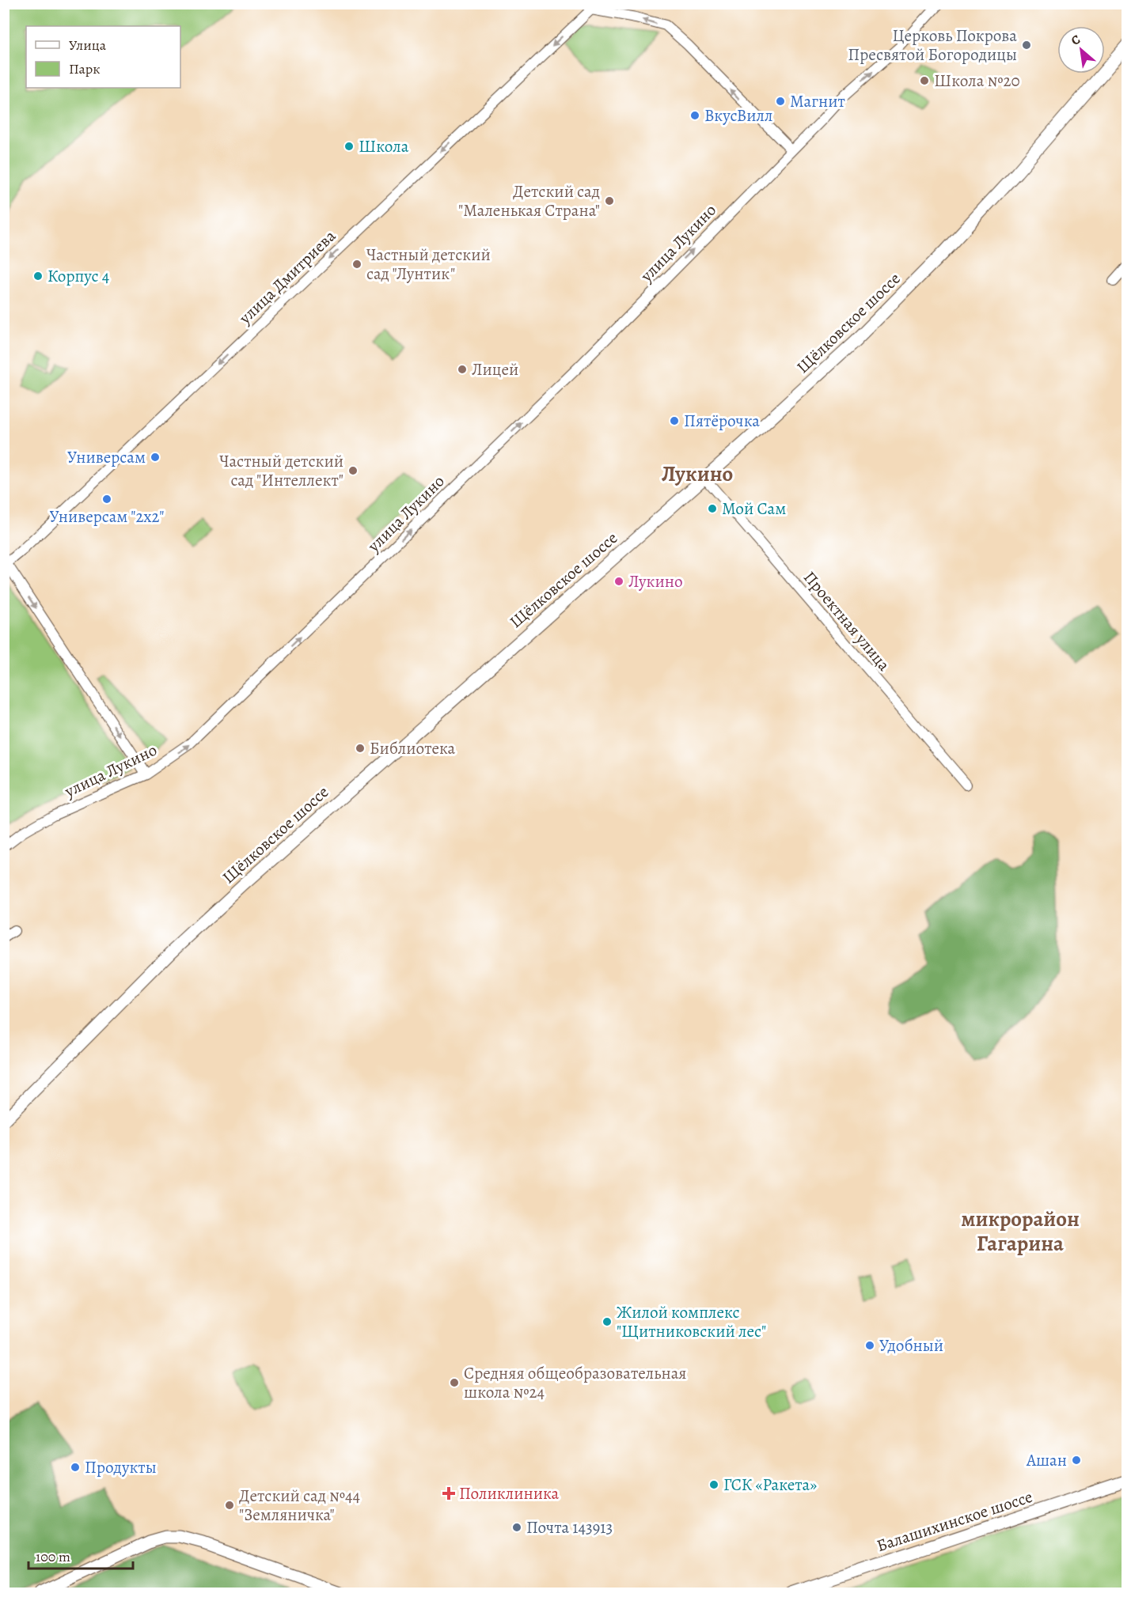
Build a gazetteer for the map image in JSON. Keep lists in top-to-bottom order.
{
  "streets": {
    "main road": ["Щёлковское шоссе", "Балашихинское шоссе"],
    "street": ["улица Лукино", "улица Дмитриева", "Проектная улица"]
  },
  "crossings": [
    ["Щёлковское шоссе", "Проектная улица"]
  ],
  "one_way": ["улица Лукино", "улица Дмитриева"],
  "districts": ["Лукино", "микрорайон Гагарина"],
  "places": {
    "other": [
      "Церковь Покрова Пресвятой Богородицы",
      "Школа №20",
      "Магнит",
      "ВкусВилл",
      "Школа",
      "Детский сад \"Маленькая Страна\"",
      "Частный детский сад \"Лунтик\"",
      "Корпус 4",
      "Лицей",
      "Пятёрочка",
      "Универсам",
      "Частный детский сад \"Интеллект\"",
      "Универсам \"2x2\"",
      "Мой Сам",
      "Лукино",
      "Библиотека",
      "Жилой комплекс \"Щитниковский лес\"",
      "Удобный",
      "Средняя общеобразовательная школа №24",
      "Ашан",
      "Продукты",
      "ГСК «Ракета»",
      "Детский сад №44 \"Земляничка\"",
      "Почта 143913"
    ],
    "health": ["Поликлиника"]
  },
  "legend": ["Улица", "Парк"],
  "scale_bar": "100 m",
  "north": "top left"
}
